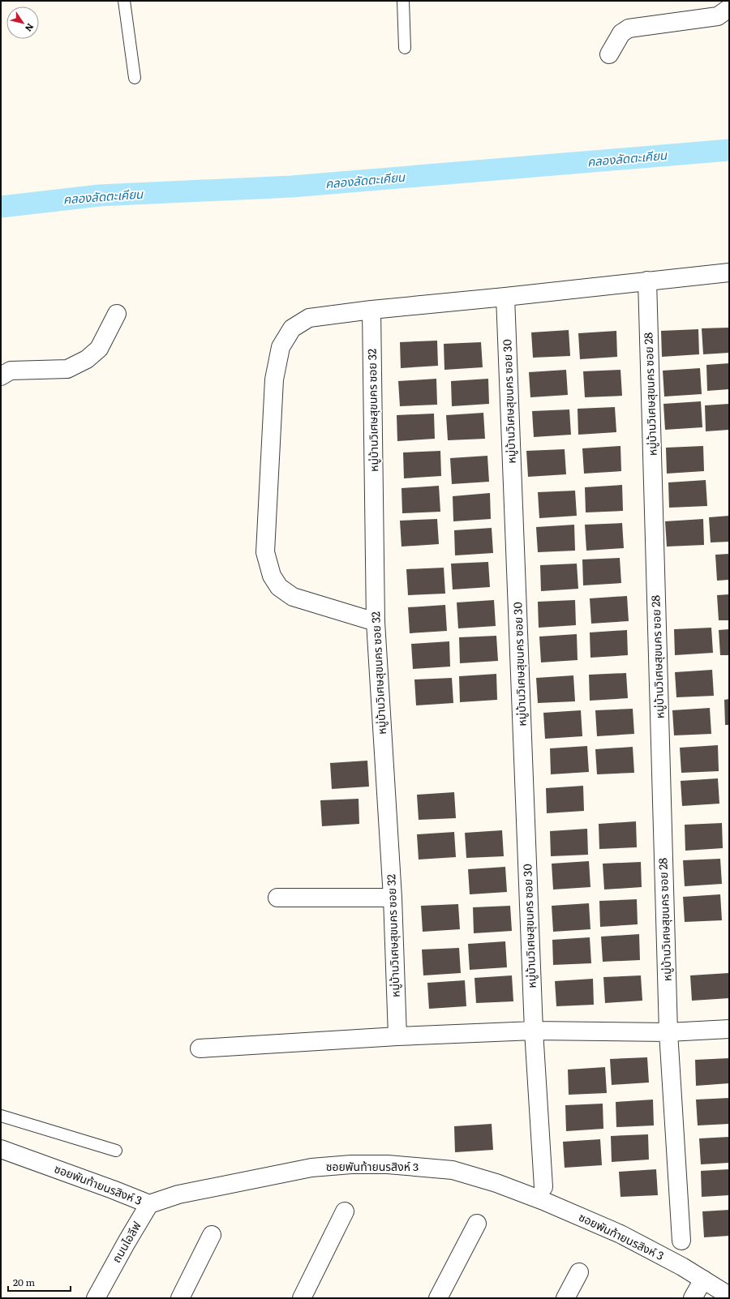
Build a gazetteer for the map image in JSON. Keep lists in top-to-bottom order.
{
  "streets": {
    "street": [
      "หมู่บ้านวิเศษสุขนคร ซอย 28",
      "หมู่บ้านวิเศษสุขนคร ซอย 30",
      "หมู่บ้านวิเศษสุขนคร ซอย 32",
      "ซอยพันท้ายนรสิงห์ 3",
      "ถนนไอลีฟ"
    ]
  },
  "crossings": [
    ["ซอยพันท้ายนรสิงห์ 3", "ถนนไอลีฟ"]
  ],
  "water": ["คลองลัดตะเคียน"],
  "scale_bar": "20 m",
  "north": "bottom right"
}
